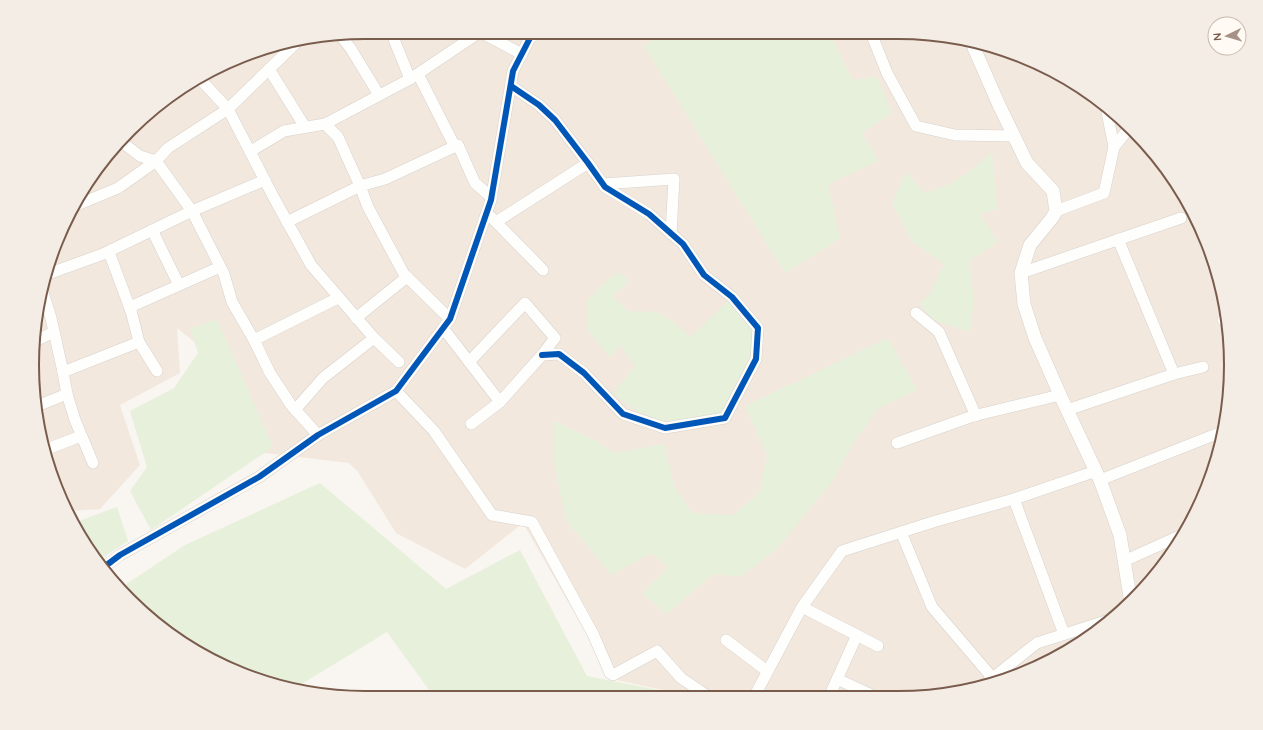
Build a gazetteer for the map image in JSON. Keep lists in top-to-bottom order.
{
  "north": "left"
}
